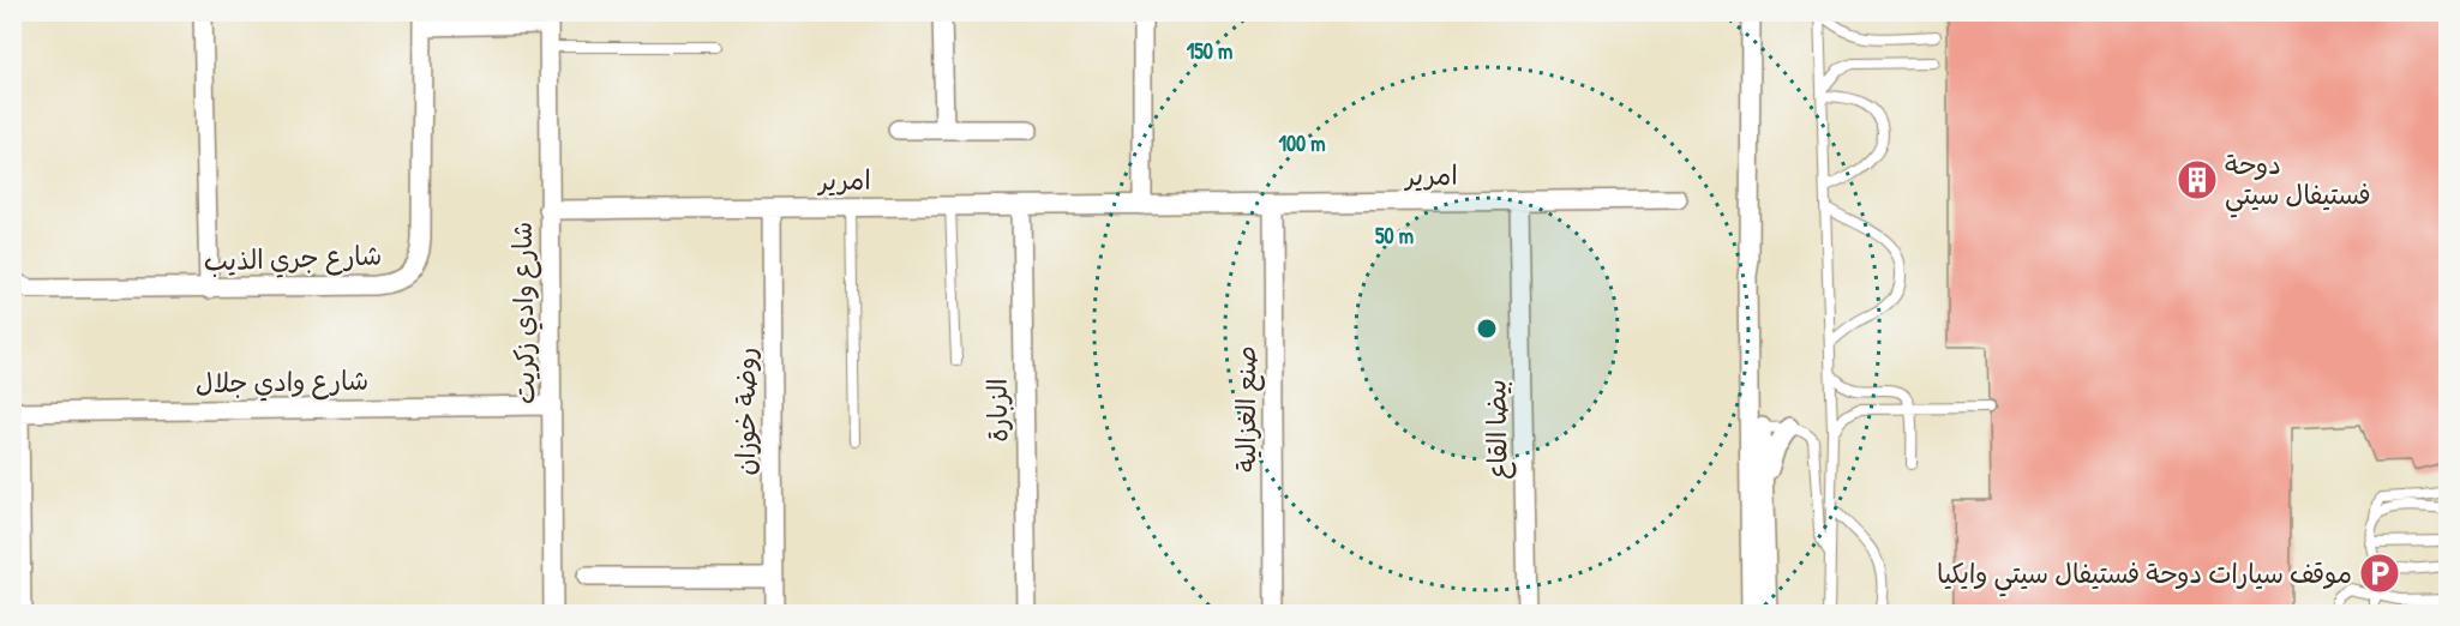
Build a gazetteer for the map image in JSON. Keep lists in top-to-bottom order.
{
  "streets": {
    "street": [
      "امرير",
      "شارع جري الذيب",
      "شارع وادي زكريت",
      "شارع وادي جلال",
      "صنع الغزالية",
      "الزبارة",
      "روضة خوزان",
      "بيضا القاع"
    ]
  },
  "crossings": [
    ["امرير", "شارع وادي زكريت"],
    ["امرير", "صنع الغزالية"],
    ["امرير", "الزبارة"],
    ["امرير", "روضة خوزان"],
    ["امرير", "بيضا القاع"],
    ["شارع وادي زكريت", "شارع وادي جلال"]
  ],
  "places": {
    "building": ["دوحة فستيفال سيتي"],
    "parking": ["موقف سيارات دوحة فستيفال سيتي وايكيا"]
  },
  "rings": ["150 m", "100 m", "50 m"]
}
